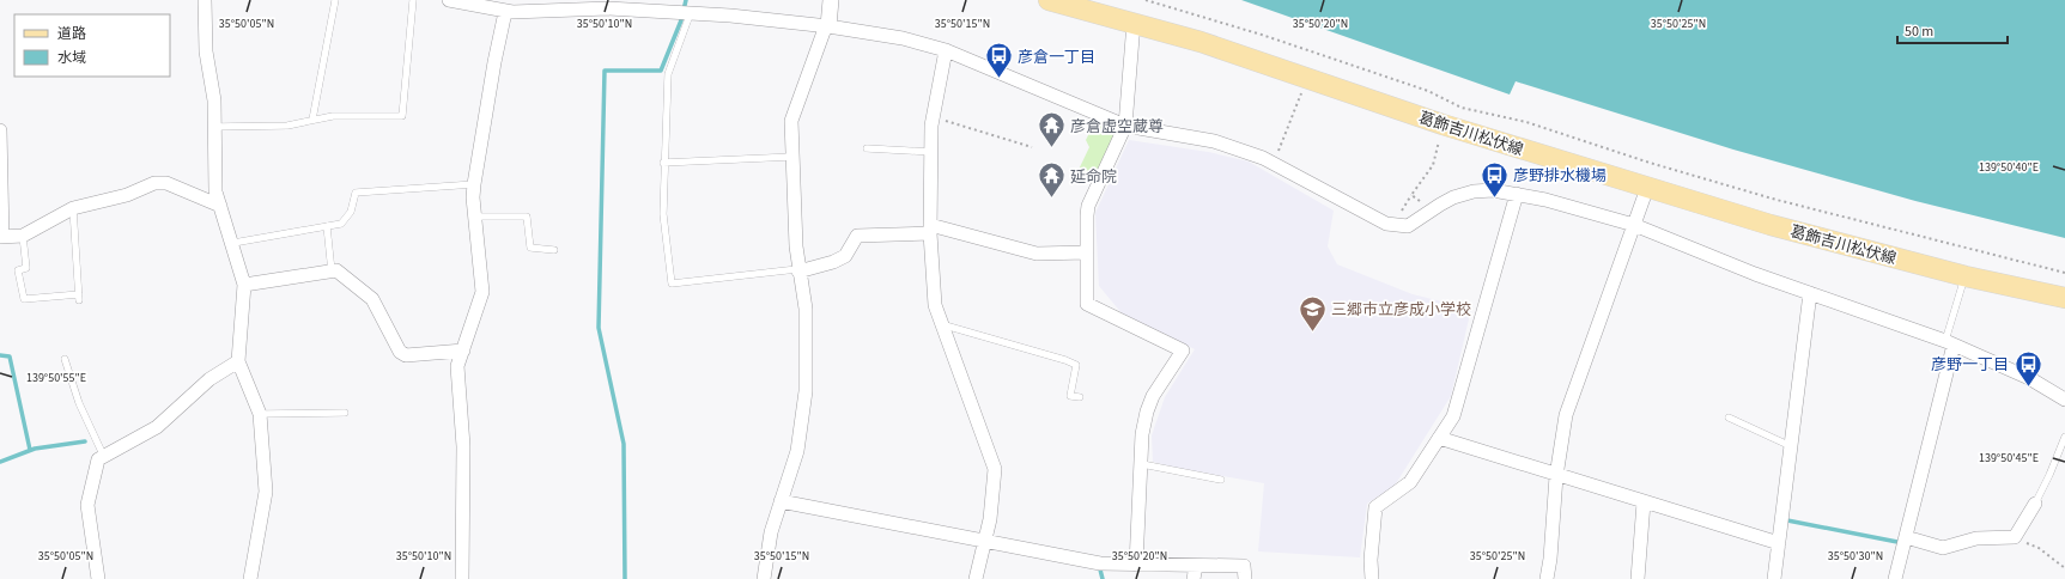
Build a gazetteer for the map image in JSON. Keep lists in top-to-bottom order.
{
  "streets": {
    "main road": ["葛飾吉川松伏線"]
  },
  "places": {
    "bus stop": ["彦倉一丁目", "彦野排水機場", "彦野一丁目"],
    "temple": ["彦倉虚空蔵尊", "延命院"],
    "school or university": ["三郷市立彦成小学校"]
  },
  "legend": ["道路", "水域"],
  "scale_bar": "50 m",
  "coordinates": [
    "35°50'05\"N",
    "35°50'10\"N",
    "35°50'15\"N",
    "35°50'20\"N",
    "35°50'25\"N",
    "139°50'40\"E",
    "139°50'55\"E",
    "139°50'45\"E",
    "35°50'30\"N"
  ]
}
